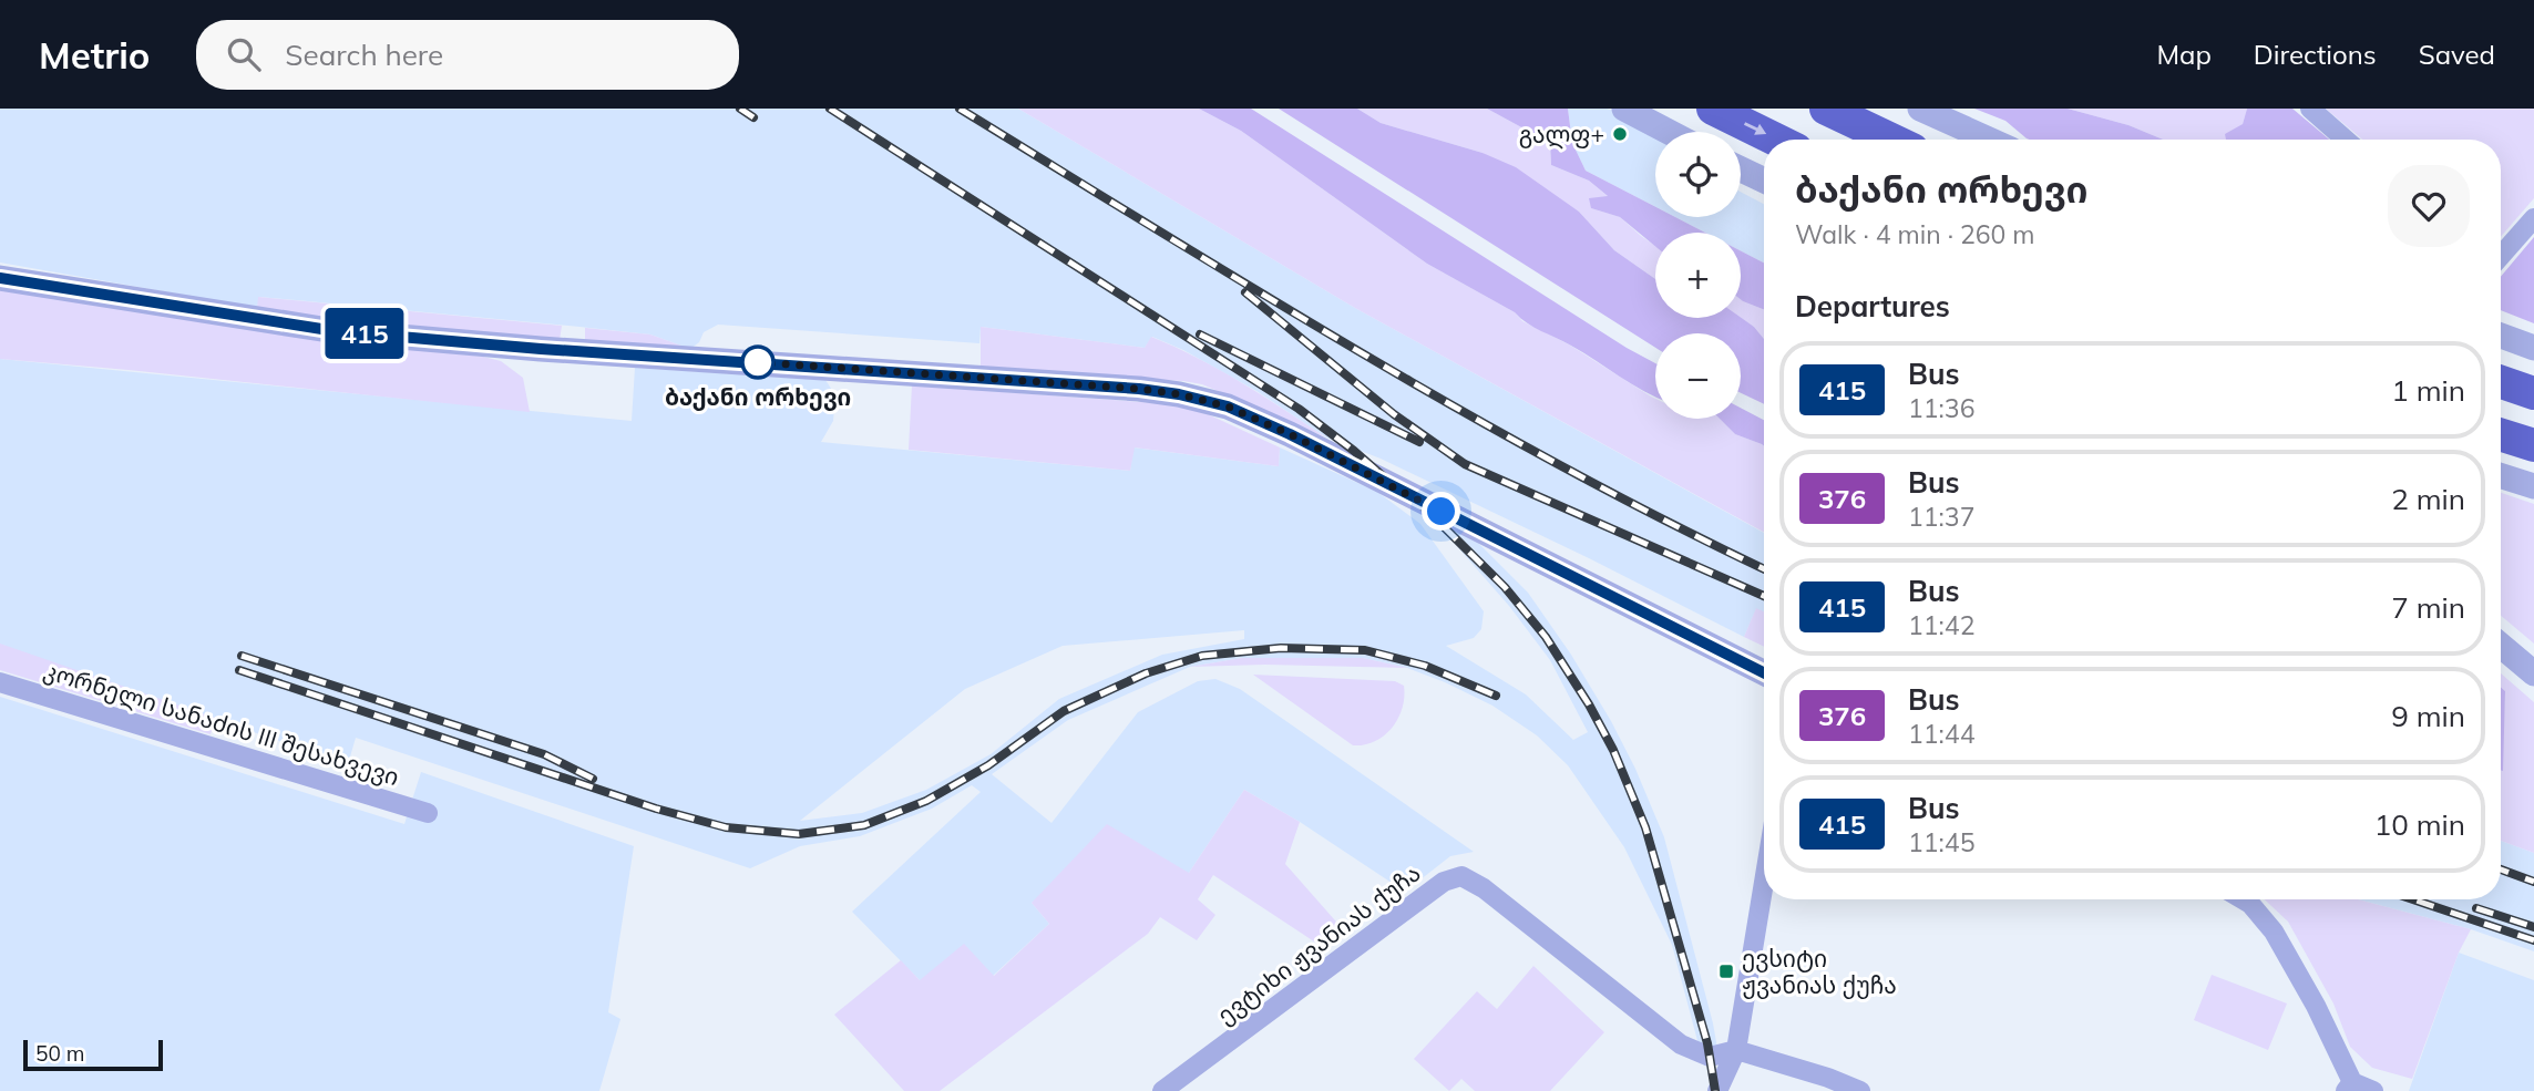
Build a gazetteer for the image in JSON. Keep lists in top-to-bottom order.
{
  "streets": {
    "street": ["კორნელი სანაძის III შესახვევი", "ევტიხი ჟვანიას ქუჩა"]
  },
  "places": {
    "other": ["გალფ+", "ბაქანი ორხევი"],
    "transit": ["ევსიტი ჟვანიას ქუჩა"]
  },
  "lines": ["bus line 415"],
  "scale_bar": "50 m",
  "page": {
    "header": "Metrio",
    "search": "Search here",
    "nav": ["Map", "Directions", "Saved"],
    "on_map": "415",
    "map_buttons": ["+", "−"],
    "heading": [
      ["ბაქანი ორხევი", "Walk · 4 min · 260 m"],
      "Departures"
    ],
    "list": [
      {
        "mark": "415",
        "name": "Bus",
        "note": "11:36",
        "value": "1 min"
      },
      {
        "mark": "376",
        "name": "Bus",
        "note": "11:37",
        "value": "2 min"
      },
      {
        "mark": "415",
        "name": "Bus",
        "note": "11:42",
        "value": "7 min"
      },
      {
        "mark": "376",
        "name": "Bus",
        "note": "11:44",
        "value": "9 min"
      },
      {
        "mark": "415",
        "name": "Bus",
        "note": "11:45",
        "value": "10 min"
      }
    ],
    "scale": "50 m"
  }
}
